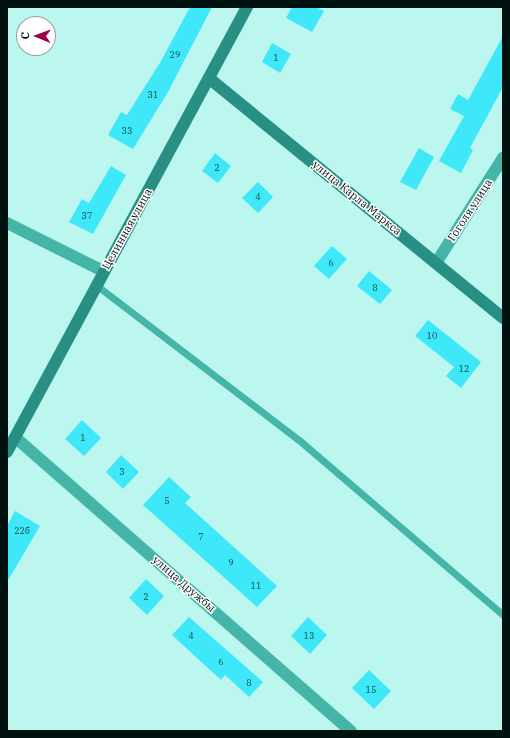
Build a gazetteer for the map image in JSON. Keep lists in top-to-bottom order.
{
  "streets": {
    "street": [
      "улица Карла Маркса",
      "Гоголя улица",
      "Целинная улица",
      "улица Дружбы"
    ]
  },
  "crossings": [
    ["улица Карла Маркса", "Гоголя улица"],
    ["улица Карла Маркса", "Целинная улица"],
    ["Целинная улица", "улица Дружбы"]
  ],
  "house_numbers": [
    "29",
    "1",
    "31",
    "33",
    "2",
    "4",
    "37",
    "6",
    "8",
    "10",
    "12",
    "1",
    "3",
    "5",
    "22б",
    "7",
    "9",
    "11",
    "2",
    "4",
    "13",
    "6",
    "8",
    "15"
  ],
  "north": "left"
}
